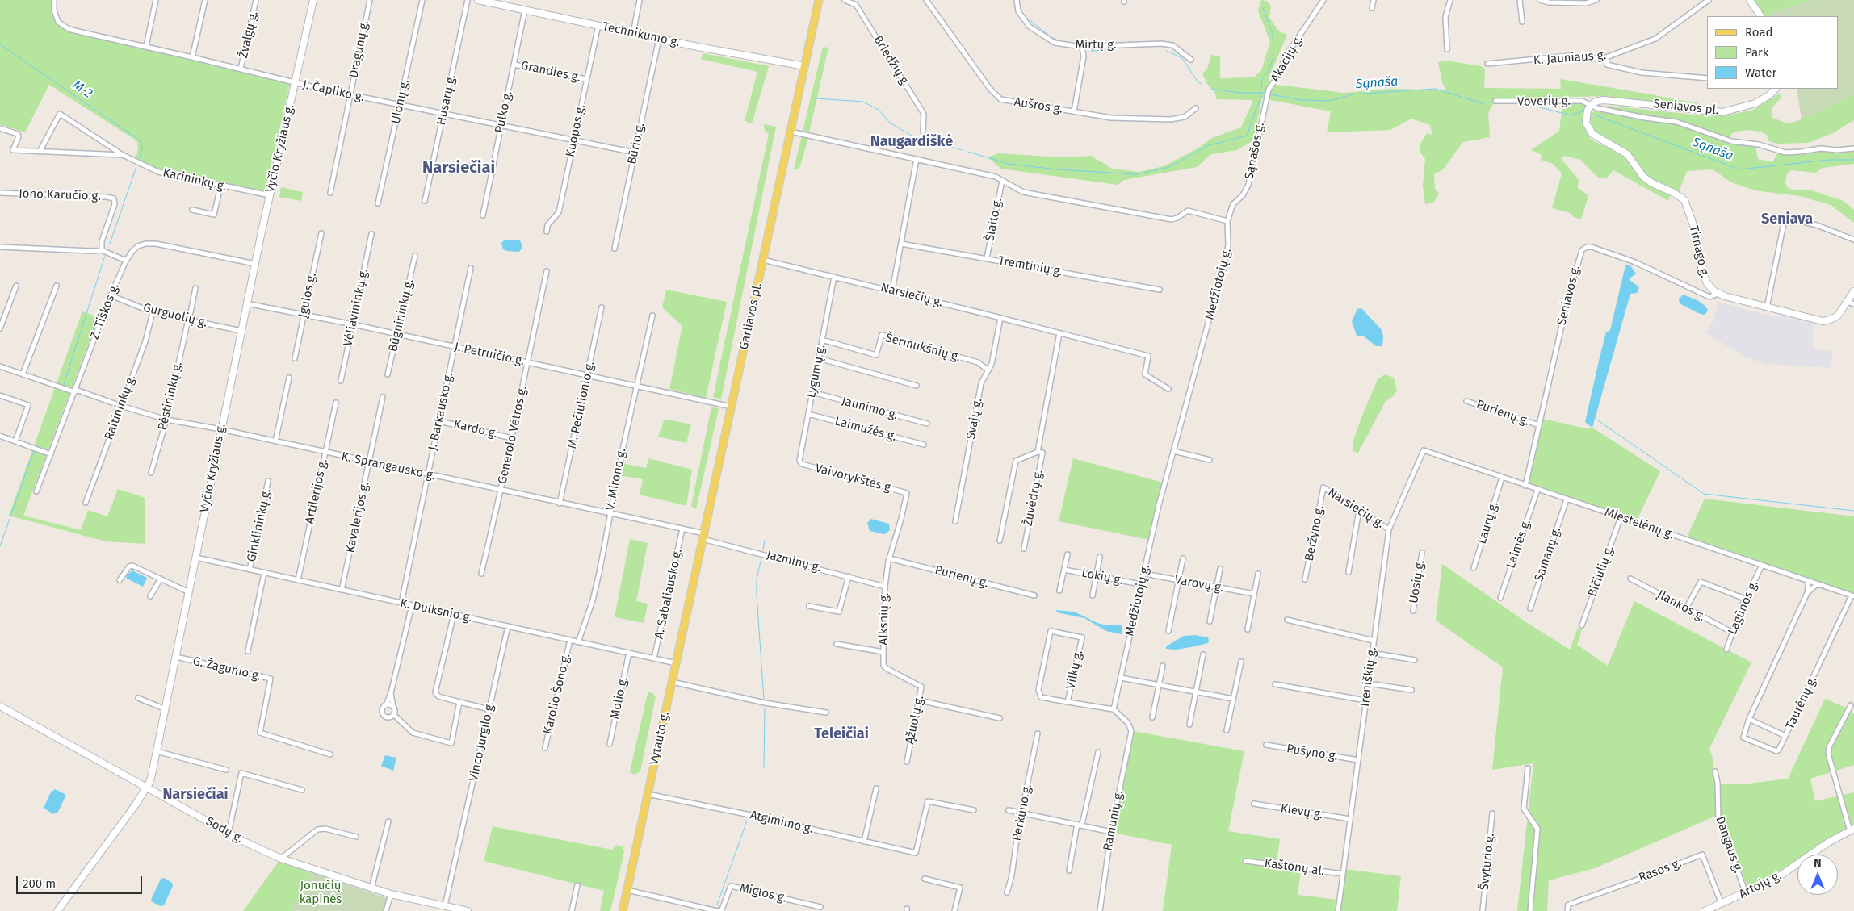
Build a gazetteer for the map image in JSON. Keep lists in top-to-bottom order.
{
  "streets": {
    "main road": [
      "Technikumo g.",
      "Seniavos pl.",
      "Vyčio Kryžiaus g.",
      "Titnago g.",
      "Garliavos pl.",
      "Vytauto g.",
      "Sodų g.",
      "Artojų g."
    ],
    "street": [
      "Žvalgų g.",
      "Mirtų g.",
      "Dragūnų g.",
      "K. Jauniaus g.",
      "Akacijų g.",
      "Briedžių g.",
      "Grandies g.",
      "J. Čapliko g.",
      "Husarų g.",
      "Ulonų g.",
      "Voverių g.",
      "Aušros g.",
      "Pulko g.",
      "Kuopos g.",
      "Būrio g.",
      "Sąnašos g.",
      "Karininkų g.",
      "Jono Karučio g.",
      "Šlaito g.",
      "Tremtinių g.",
      "Medžiotojų g.",
      "Įgulos g.",
      "Narsiečių g.",
      "Seniavos g.",
      "Vėliavininkų g.",
      "Z. Tiškos g.",
      "Gurguolių g.",
      "Būgnininkų g.",
      "Šermukšnių g.",
      "J. Petruičio g.",
      "Lygumų g.",
      "Pėstininkų g.",
      "M. Pečiulionio g.",
      "Raitininkų g.",
      "Jaunimo g.",
      "J. Barkausko g.",
      "Purienų g.",
      "Svajų g.",
      "Kardo g.",
      "Laimužės g.",
      "Generolo Vėtros g.",
      "K. Sprangausko g.",
      "Vaivorykštės g.",
      "V. Mirono g.",
      "Artilerijos g.",
      "Žuvėdrų g.",
      "Kavalerijos g.",
      "Laurų g.",
      "Miestelėnų g.",
      "Ginklininkų g.",
      "Beržyno g.",
      "Laimės g.",
      "Samanų g.",
      "Jazminų g.",
      "Bičiulių g.",
      "Lokių g.",
      "Uosių g.",
      "Varovų g.",
      "A. Sabaliausko g.",
      "Įlankos g.",
      "Lagūnos g.",
      "K. Dulksnio g.",
      "Alksnių g.",
      "G. Žagunio g.",
      "Vilkų g.",
      "Ireniškių g.",
      "Karolio Šono g.",
      "Molio g.",
      "Taurėnų g.",
      "Ąžuolų g.",
      "Vinco Jurgilo g.",
      "Pušyno g.",
      "Klevų g.",
      "Perkūno g.",
      "Ramunių g.",
      "Atgimimo g.",
      "Dangaus g.",
      "Švyturio g.",
      "Kaštonų al.",
      "Rasos g.",
      "Miglos g."
    ]
  },
  "crossings": [
    ["Žvalgų g.", "J. Čapliko g."],
    ["Technikumo g.", "Pulko g."],
    ["Technikumo g.", "Kuopos g."],
    ["Technikumo g.", "Būrio g."],
    ["Technikumo g.", "Garliavos pl."],
    ["Dragūnų g.", "J. Čapliko g."],
    ["Akacijų g.", "Sąnašos g."],
    ["Grandies g.", "Pulko g."],
    ["Grandies g.", "Kuopos g."],
    ["J. Čapliko g.", "Husarų g."],
    ["J. Čapliko g.", "Ulonų g."],
    ["J. Čapliko g.", "Pulko g."],
    ["J. Čapliko g.", "Kuopos g."],
    ["J. Čapliko g.", "Būrio g."],
    ["J. Čapliko g.", "Vyčio Kryžiaus g."],
    ["Voverių g.", "Seniavos pl."],
    ["Voverių g.", "Titnago g."],
    ["Seniavos pl.", "Titnago g."],
    ["Vyčio Kryžiaus g.", "Karininkų g."],
    ["Vyčio Kryžiaus g.", "Z. Tiškos g."],
    ["Vyčio Kryžiaus g.", "Gurguolių g."],
    ["Vyčio Kryžiaus g.", "J. Petruičio g."],
    ["Vyčio Kryžiaus g.", "K. Sprangausko g."],
    ["Vyčio Kryžiaus g.", "K. Dulksnio g."],
    ["Vyčio Kryžiaus g.", "G. Žagunio g."],
    ["Vyčio Kryžiaus g.", "Sodų g."],
    ["Sąnašos g.", "Medžiotojų g."],
    ["Šlaito g.", "Tremtinių g."],
    ["Titnago g.", "Seniavos g."],
    ["Medžiotojų g.", "Lokių g."],
    ["Medžiotojų g.", "Varovų g."],
    ["Medžiotojų g.", "Ramunių g."],
    ["Įgulos g.", "J. Petruičio g."],
    ["Narsiečių g.", "Garliavos pl."],
    ["Narsiečių g.", "Lygumų g."],
    ["Narsiečių g.", "Svajų g."],
    ["Narsiečių g.", "Beržyno g."],
    ["Narsiečių g.", "Ireniškių g."],
    ["Seniavos g.", "Purienų g."],
    ["Seniavos g.", "Miestelėnų g."],
    ["Vėliavininkų g.", "J. Petruičio g."],
    ["Z. Tiškos g.", "Gurguolių g."],
    ["Z. Tiškos g.", "K. Sprangausko g."],
    ["Gurguolių g.", "Pėstininkų g."],
    ["Gurguolių g.", "Raitininkų g."],
    ["Būgnininkų g.", "J. Petruičio g."],
    ["Garliavos pl.", "J. Petruičio g."],
    ["Garliavos pl.", "K. Sprangausko g."],
    ["Garliavos pl.", "Jazminų g."],
    ["Garliavos pl.", "Vytauto g."],
    ["Šermukšnių g.", "Lygumų g."],
    ["Šermukšnių g.", "Svajų g."],
    ["J. Petruičio g.", "M. Pečiulionio g."],
    ["J. Petruičio g.", "J. Barkausko g."],
    ["J. Petruičio g.", "Generolo Vėtros g."],
    ["J. Petruičio g.", "V. Mirono g."],
    ["Lygumų g.", "Jaunimo g."],
    ["Lygumų g.", "Laimužės g."],
    ["Lygumų g.", "Vaivorykštės g."],
    ["Pėstininkų g.", "K. Sprangausko g."],
    ["M. Pečiulionio g.", "K. Sprangausko g."],
    ["Raitininkų g.", "K. Sprangausko g."],
    ["J. Barkausko g.", "Kardo g."],
    ["J. Barkausko g.", "K. Sprangausko g."],
    ["J. Barkausko g.", "K. Dulksnio g."],
    ["Purienų g.", "Vaivorykštės g."],
    ["Kardo g.", "Generolo Vėtros g."],
    ["Generolo Vėtros g.", "K. Sprangausko g."],
    ["K. Sprangausko g.", "V. Mirono g."],
    ["K. Sprangausko g.", "Artilerijos g."],
    ["K. Sprangausko g.", "Kavalerijos g."],
    ["K. Sprangausko g.", "Jazminų g."],
    ["K. Sprangausko g.", "A. Sabaliausko g."],
    ["Vaivorykštės g.", "Jazminų g."],
    ["Vaivorykštės g.", "Alksnių g."],
    ["V. Mirono g.", "K. Dulksnio g."],
    ["Artilerijos g.", "K. Dulksnio g."],
    ["Kavalerijos g.", "K. Dulksnio g."],
    ["Laurų g.", "Miestelėnų g."],
    ["Miestelėnų g.", "Laimės g."],
    ["Miestelėnų g.", "Samanų g."],
    ["Miestelėnų g.", "Bičiulių g."],
    ["Miestelėnų g.", "Lagūnos g."],
    ["Miestelėnų g.", "Ireniškių g."],
    ["Miestelėnų g.", "Taurėnų g."],
    ["Ginklininkų g.", "K. Dulksnio g."],
    ["Jazminų g.", "Alksnių g."],
    ["A. Sabaliausko g.", "K. Dulksnio g."],
    ["Įlankos g.", "Lagūnos g."],
    ["K. Dulksnio g.", "Karolio Šono g."],
    ["K. Dulksnio g.", "Molio g."],
    ["K. Dulksnio g.", "Vytauto g."],
    ["K. Dulksnio g.", "Vinco Jurgilo g."],
    ["Alksnių g.", "Ąžuolų g."],
    ["Ireniškių g.", "Pušyno g."],
    ["Ireniškių g.", "Klevų g."],
    ["Ireniškių g.", "Kaštonų al."],
    ["Vytauto g.", "Atgimimo g."],
    ["Vytauto g.", "Miglos g."],
    ["Vinco Jurgilo g.", "Sodų g."],
    ["Dangaus g.", "Artojų g."],
    ["Rasos g.", "Artojų g."]
  ],
  "districts": [
    "Naugardiškė",
    "Narsiečiai",
    "Seniava",
    "Teleičiai",
    "Narsiečiai"
  ],
  "water": ["Sąnaša", "M-2"],
  "parks": ["Jonučių kapinės"],
  "legend": ["Road", "Park", "Water"],
  "scale_bar": "200 m",
  "north": "top"
}
